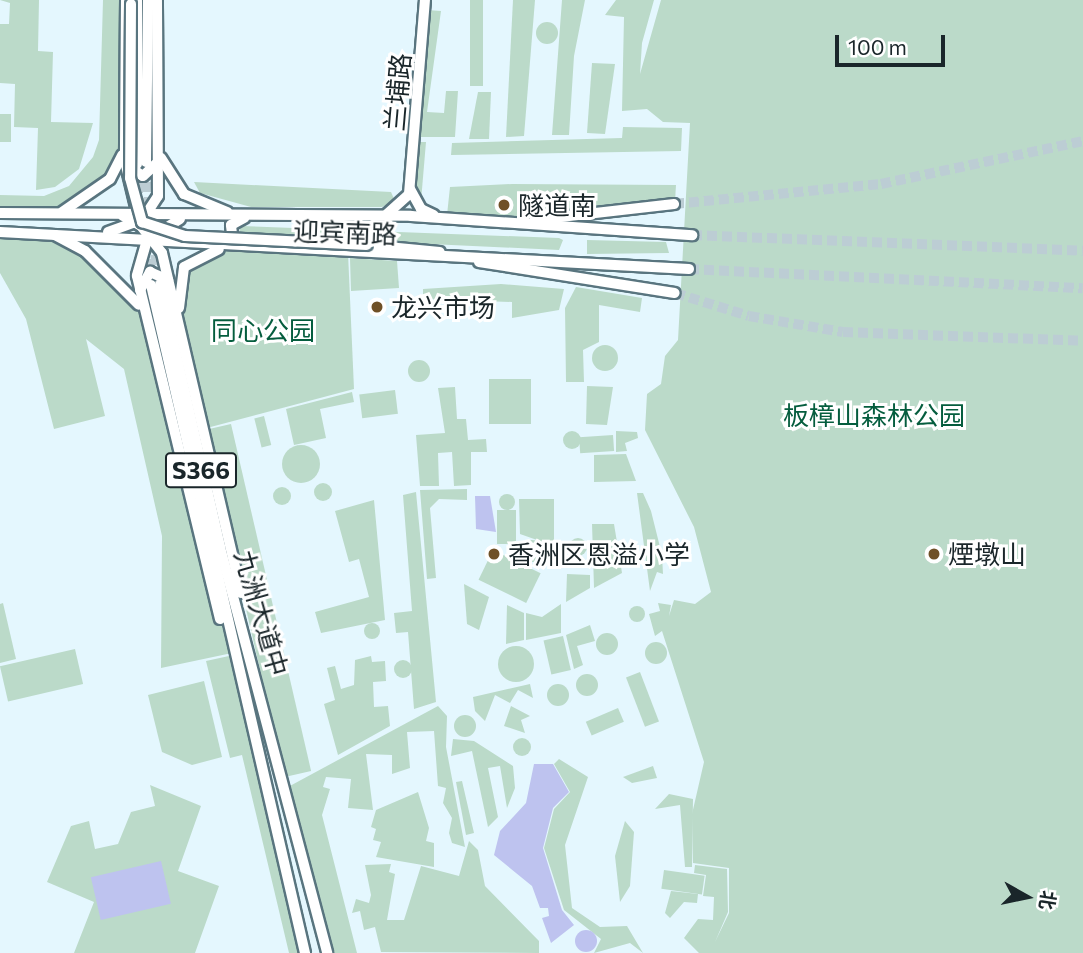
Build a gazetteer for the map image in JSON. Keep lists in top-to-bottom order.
{
  "streets": {
    "main road": [
      "兰埔路",
      "迎宾南路",
      "S366",
      "九洲大道中"
    ]
  },
  "parks": ["同心公园", "板樟山森林公园"],
  "places": [
    "隧道南",
    "龙兴市场",
    "香洲区恩溢小学",
    "煙墩山"
  ],
  "scale_bar": "100 m",
  "north": "right"
}
